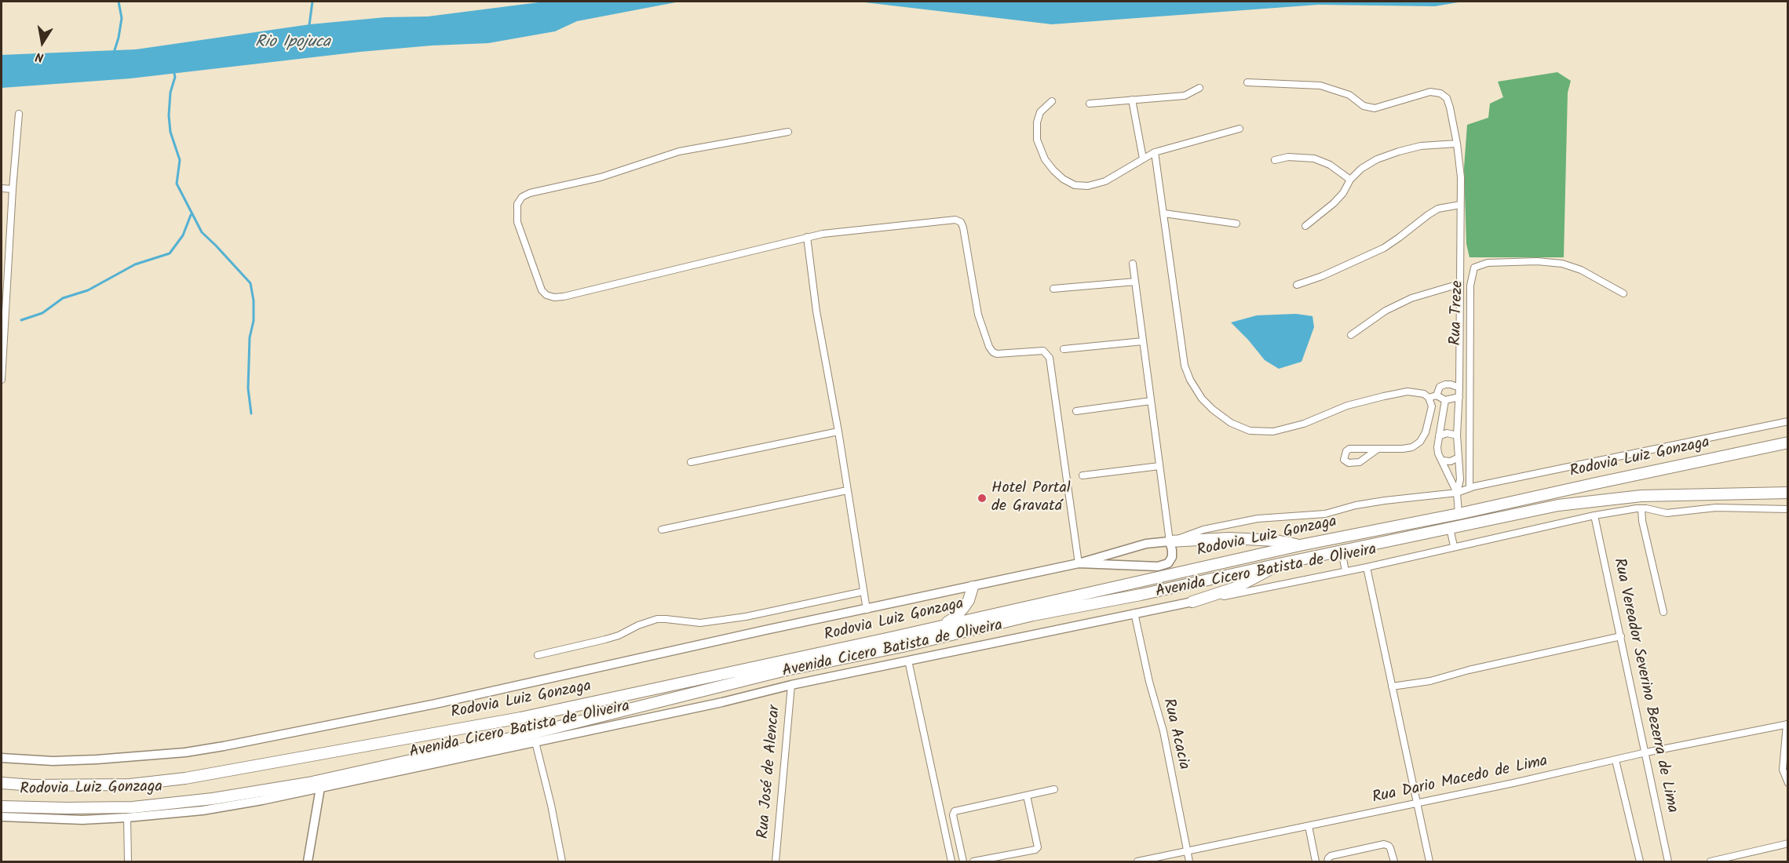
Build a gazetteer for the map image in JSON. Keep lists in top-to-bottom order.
{
  "streets": {
    "highway": ["Rodovia Luiz Gonzaga"],
    "main road": ["Avenida Cicero Batista de Oliveira"],
    "street": [
      "Rua Treze",
      "Rua Vereador Severino Bezerra de Lima",
      "Rua Acacia",
      "Rua José de Alencar",
      "Rua Dario Macedo de Lima"
    ]
  },
  "crossings": [
    ["Avenida Cicero Batista de Oliveira", "Rua Vereador Severino Bezerra de Lima"],
    ["Avenida Cicero Batista de Oliveira", "Rua Acacia"],
    ["Avenida Cicero Batista de Oliveira", "Rua José de Alencar"],
    ["Rua Vereador Severino Bezerra de Lima", "Rua Dario Macedo de Lima"],
    ["Rua Acacia", "Rua Dario Macedo de Lima"]
  ],
  "water": ["Rio Ipojuca"],
  "places": ["Hotel Portal de Gravatá"],
  "north": "bottom"
}
